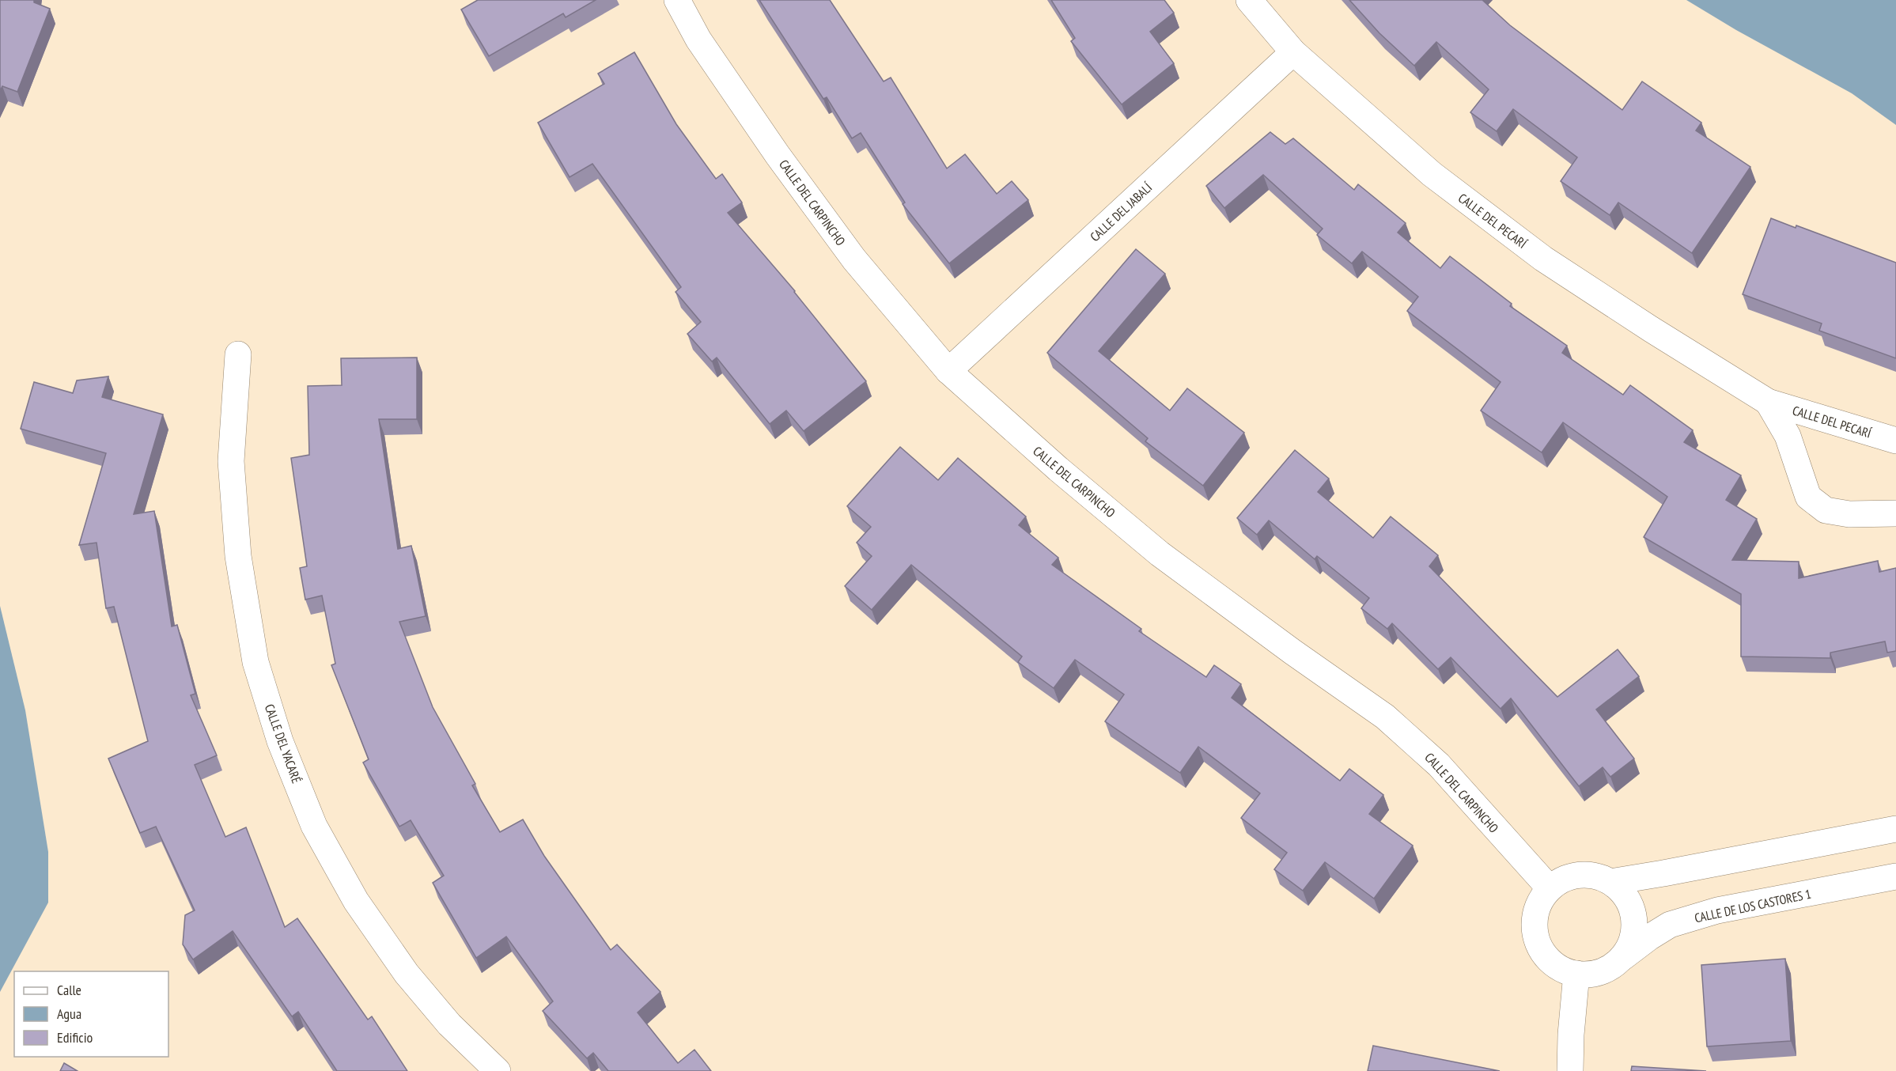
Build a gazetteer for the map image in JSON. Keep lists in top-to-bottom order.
{
  "streets": {
    "street": [
      "CALLE DEL CARPINCHO",
      "CALLE DEL JABALÍ",
      "CALLE DEL PECARÍ",
      "CALLE DEL YACARÉ",
      "CALLE DE LOS CASTORES 1"
    ]
  },
  "crossings": [
    ["CALLE DEL CARPINCHO", "CALLE DEL JABALÍ"],
    ["CALLE DEL CARPINCHO", "CALLE DE LOS CASTORES 1"],
    ["CALLE DEL JABALÍ", "CALLE DEL PECARÍ"]
  ],
  "legend": ["Calle", "Agua", "Edificio"]
}
